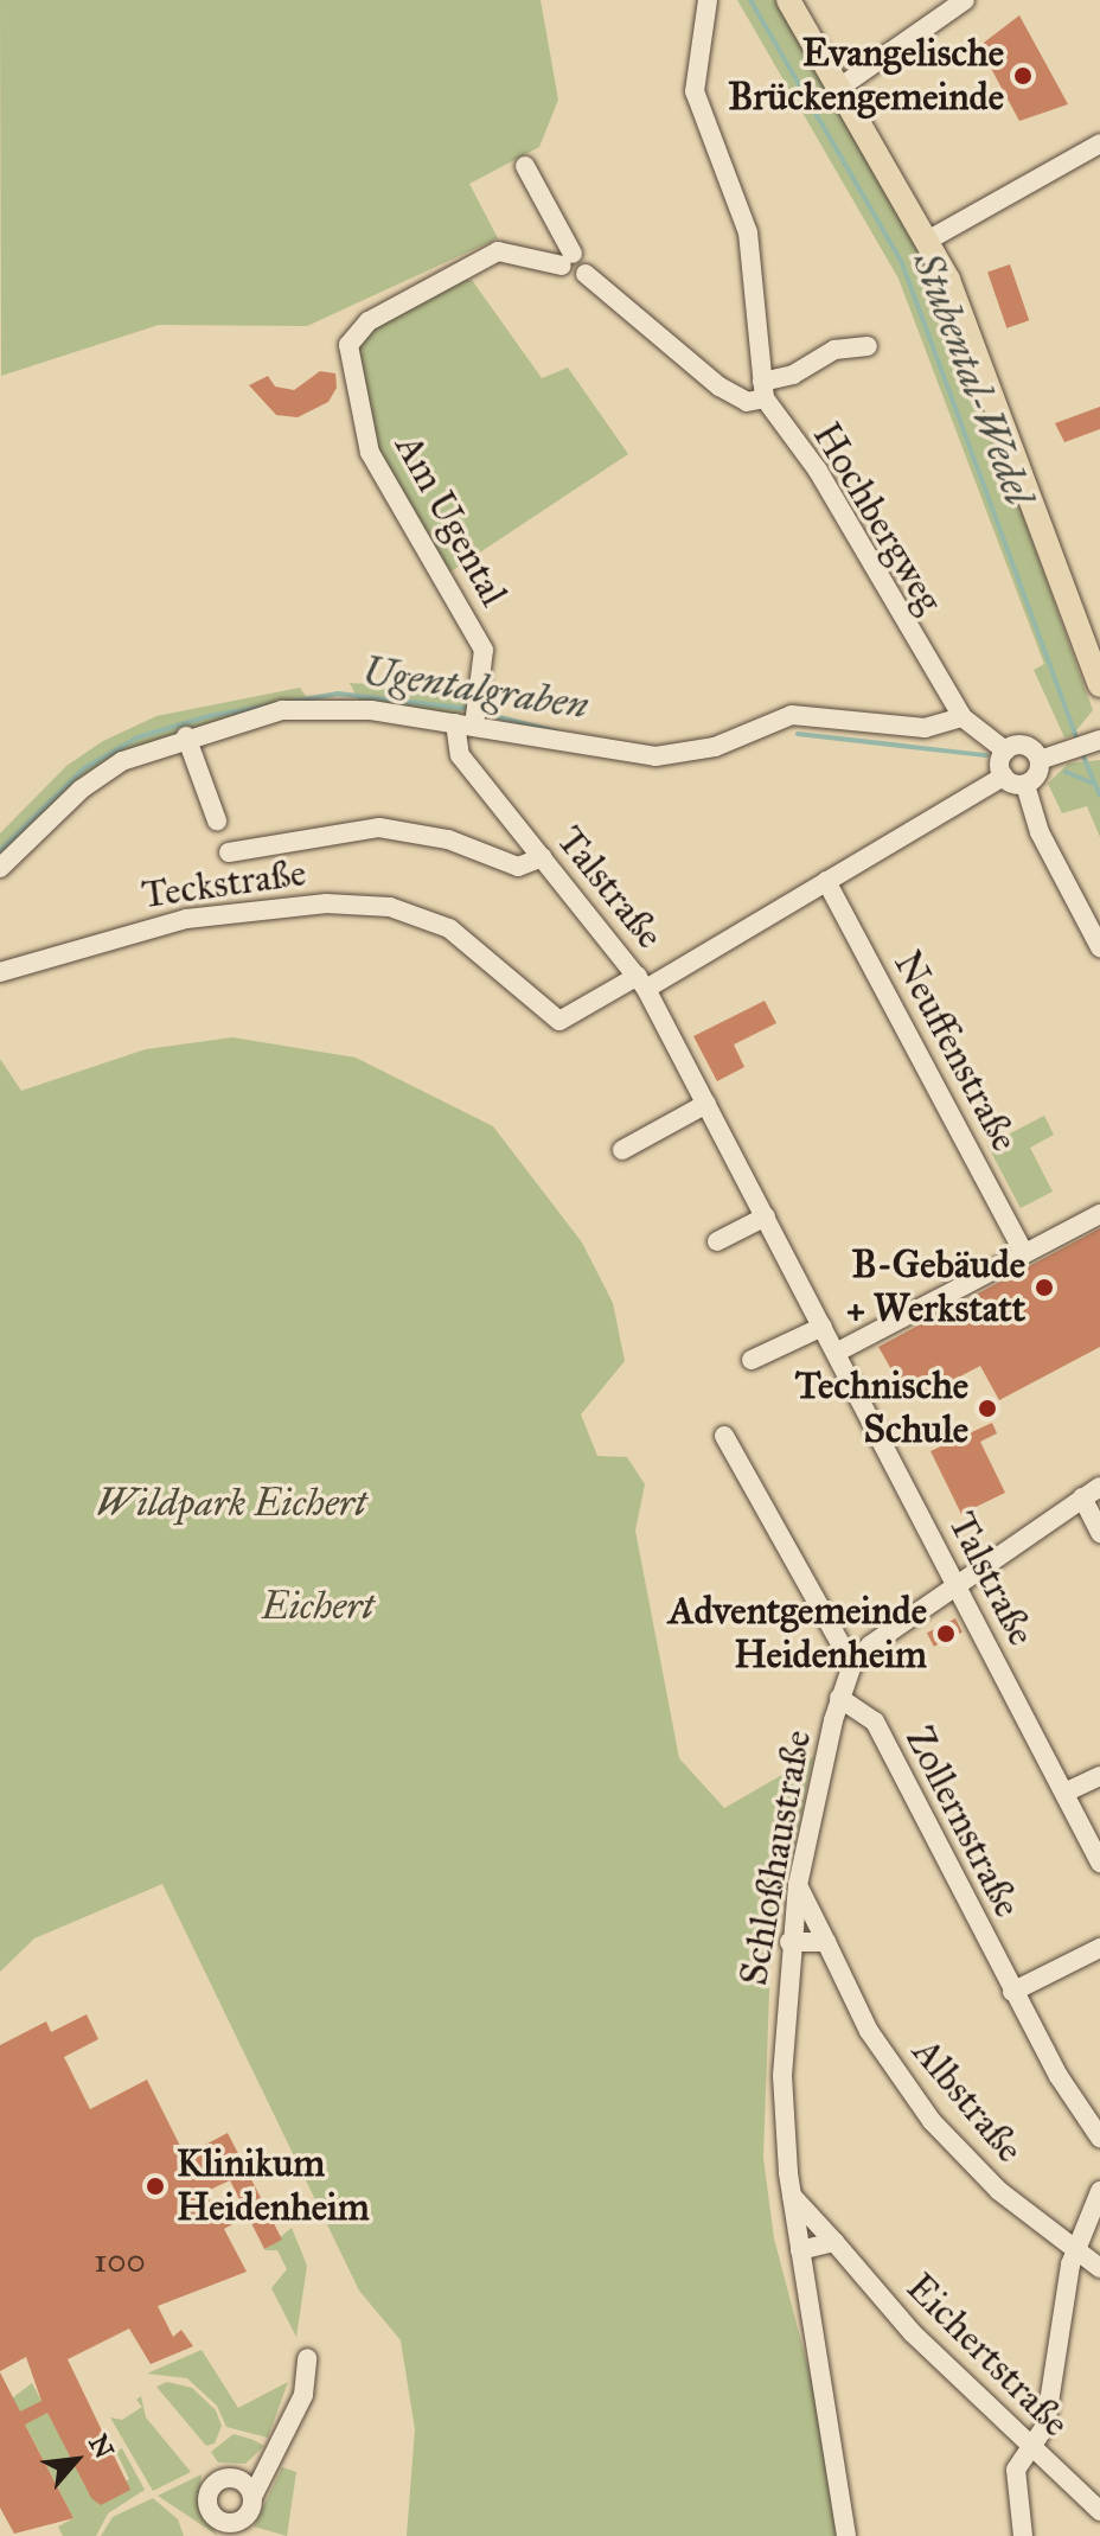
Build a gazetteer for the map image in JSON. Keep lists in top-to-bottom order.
{
  "streets": {
    "street": [
      "Hochbergweg",
      "Am Ugental",
      "Teckstraße",
      "Talstraße",
      "Neuffenstraße",
      "Zollernstraße",
      "Schloßhaustraße",
      "Albstraße",
      "Eichertstraße"
    ]
  },
  "crossings": [
    ["Hochbergweg", "Am Ugental"],
    ["Am Ugental", "Talstraße"],
    ["Teckstraße", "Talstraße"],
    ["Teckstraße", "Neuffenstraße"],
    ["Talstraße", "Schloßhaustraße"],
    ["Zollernstraße", "Schloßhaustraße"],
    ["Schloßhaustraße", "Albstraße"],
    ["Schloßhaustraße", "Eichertstraße"]
  ],
  "water": ["Stubental-Wedel", "Ugentalgraben"],
  "parks": ["Wildpark Eichert", "Eichert"],
  "places": [
    "Evangelische Brückengemeinde",
    "B-Gebäude + Werkstatt",
    "Technische Schule",
    "Adventgemeinde Heidenheim",
    "Klinikum Heidenheim"
  ],
  "house_numbers": ["100"],
  "north": "top right"
}
